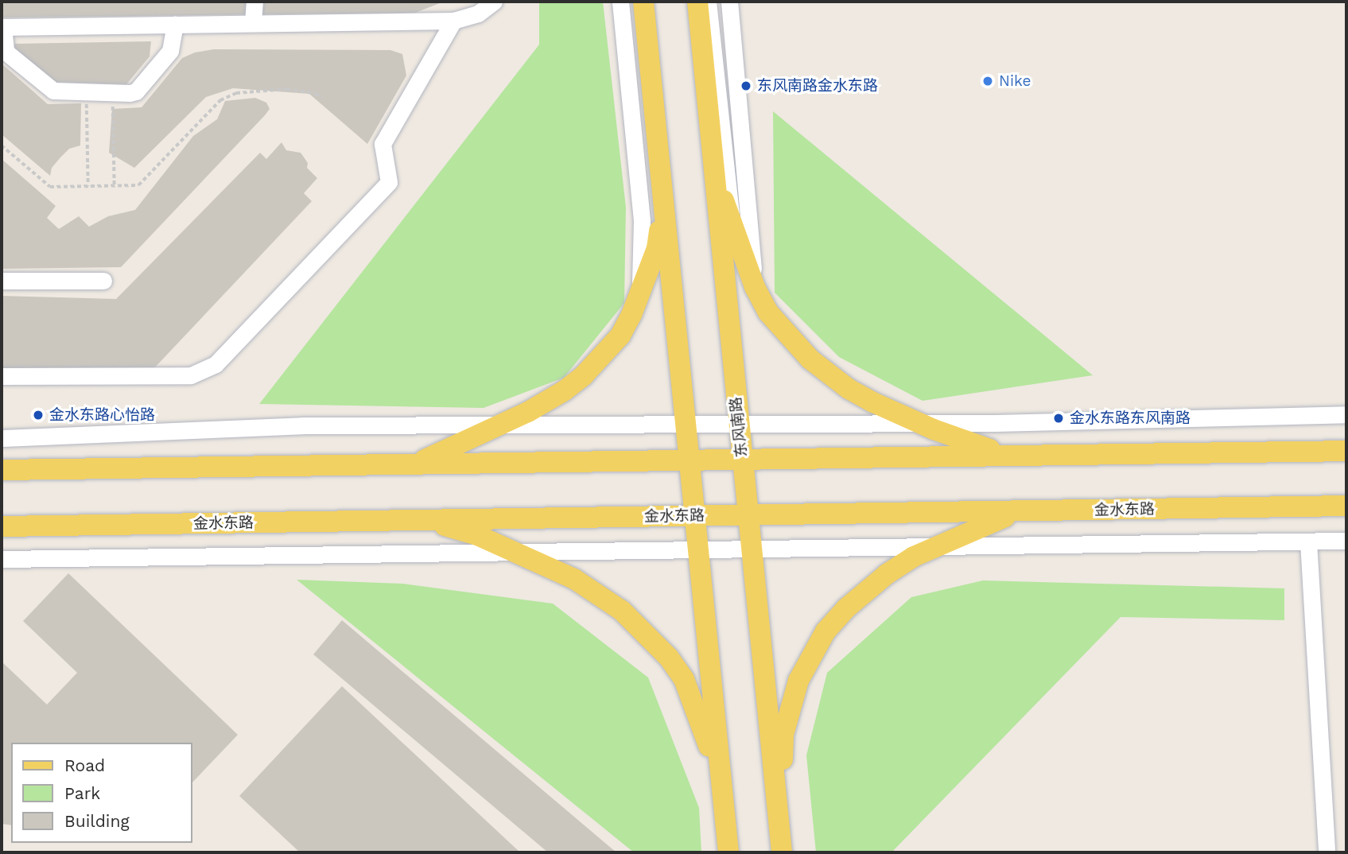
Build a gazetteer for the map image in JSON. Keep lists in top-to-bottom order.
{
  "streets": {
    "main road": ["东风南路", "金水东路"]
  },
  "crossings": [
    ["东风南路", "金水东路"]
  ],
  "places": [
    "Nike",
    "东风南路金水东路",
    "金水东路心怡路",
    "金水东路东风南路"
  ],
  "legend": ["Road", "Park", "Building"]
}
